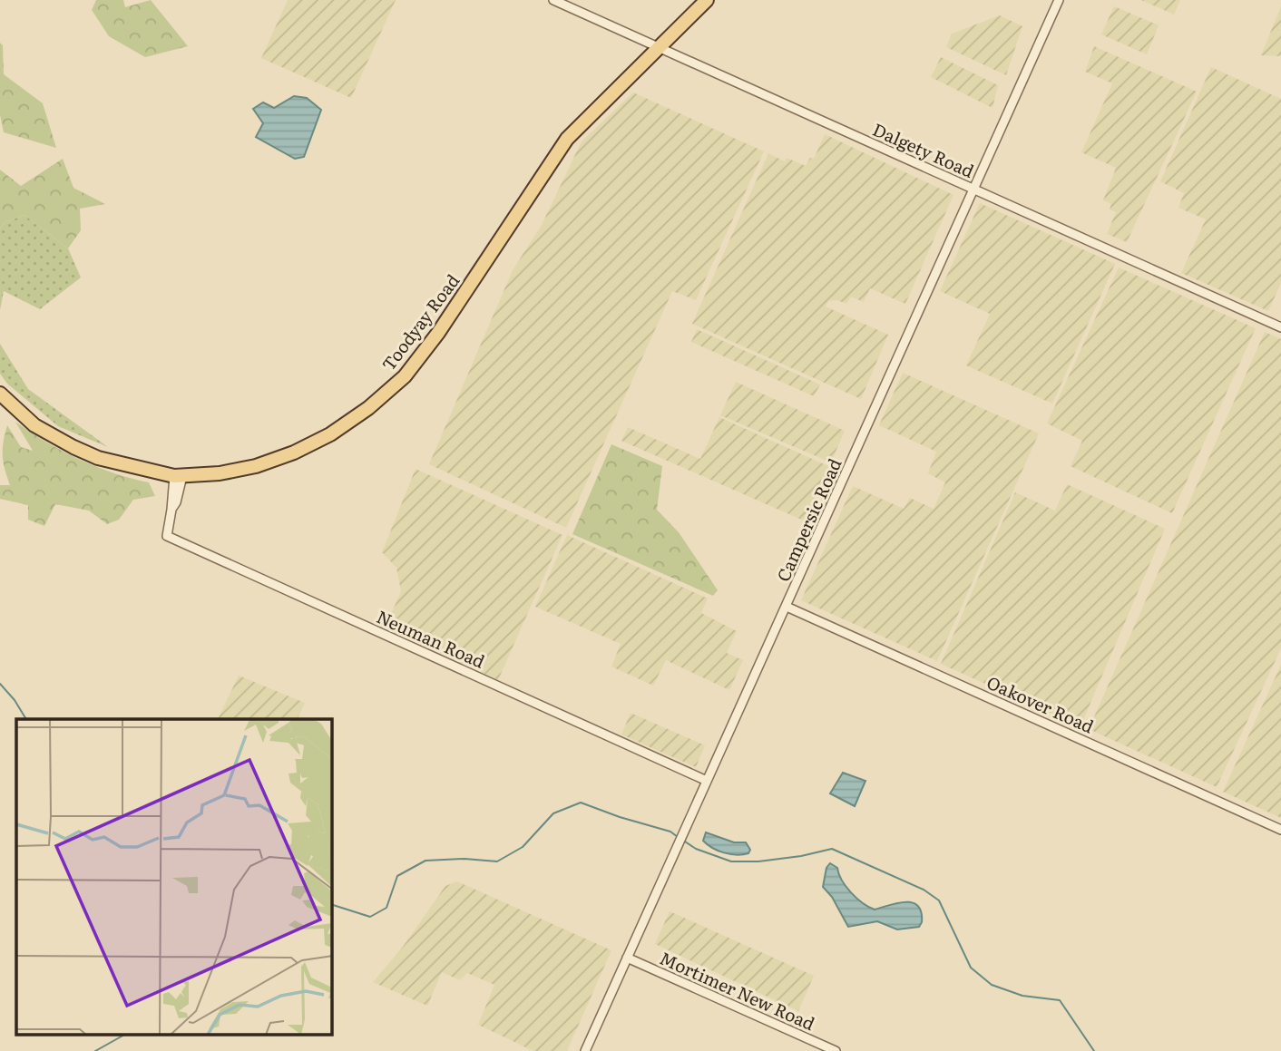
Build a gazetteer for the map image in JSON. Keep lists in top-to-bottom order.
{
  "streets": {
    "main road": ["Toodyay Road"],
    "street": [
      "Dalgety Road",
      "Campersic Road",
      "Neuman Road",
      "Oakover Road",
      "Mortimer New Road"
    ]
  },
  "crossings": [
    ["Dalgety Road", "Toodyay Road"],
    ["Dalgety Road", "Campersic Road"],
    ["Toodyay Road", "Neuman Road"],
    ["Campersic Road", "Neuman Road"],
    ["Campersic Road", "Oakover Road"],
    ["Campersic Road", "Mortimer New Road"]
  ]
}
